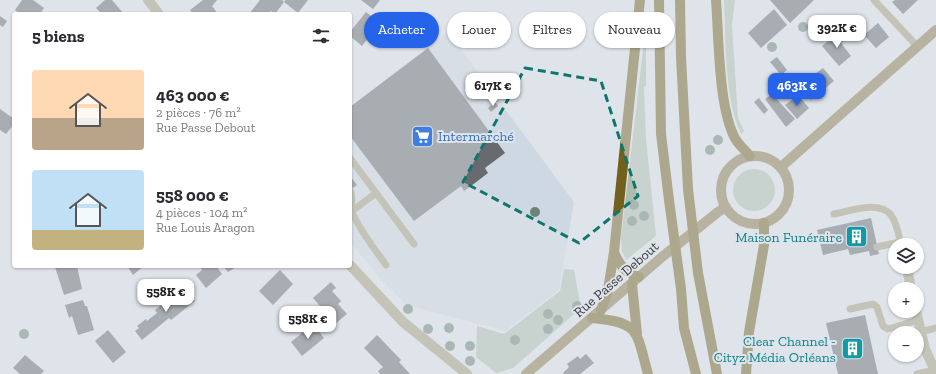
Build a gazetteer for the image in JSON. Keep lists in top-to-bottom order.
{
  "streets": {
    "main road": ["Rue Passe Debout"]
  },
  "places": {
    "supermarket": ["Intermarché"],
    "building": ["Maison Funéraire", "Clear Channel - Cityz Média Orléans"]
  },
  "page": {
    "chip": [
      "Acheter",
      "Louer",
      "Filtres",
      "Nouveau"
    ],
    "heading": "5 biens",
    "price": [
      "392K €",
      "617K €",
      "463K €",
      "558K €",
      "558K €"
    ],
    "list": [
      {
        "name": "463 000 €",
        "note": "2 pièces · 76 m² · Rue Passe Debout"
      },
      {
        "name": "558 000 €",
        "note": "4 pièces · 104 m² · Rue Louis Aragon"
      }
    ],
    "map_buttons": ["+", "−"]
  }
}
